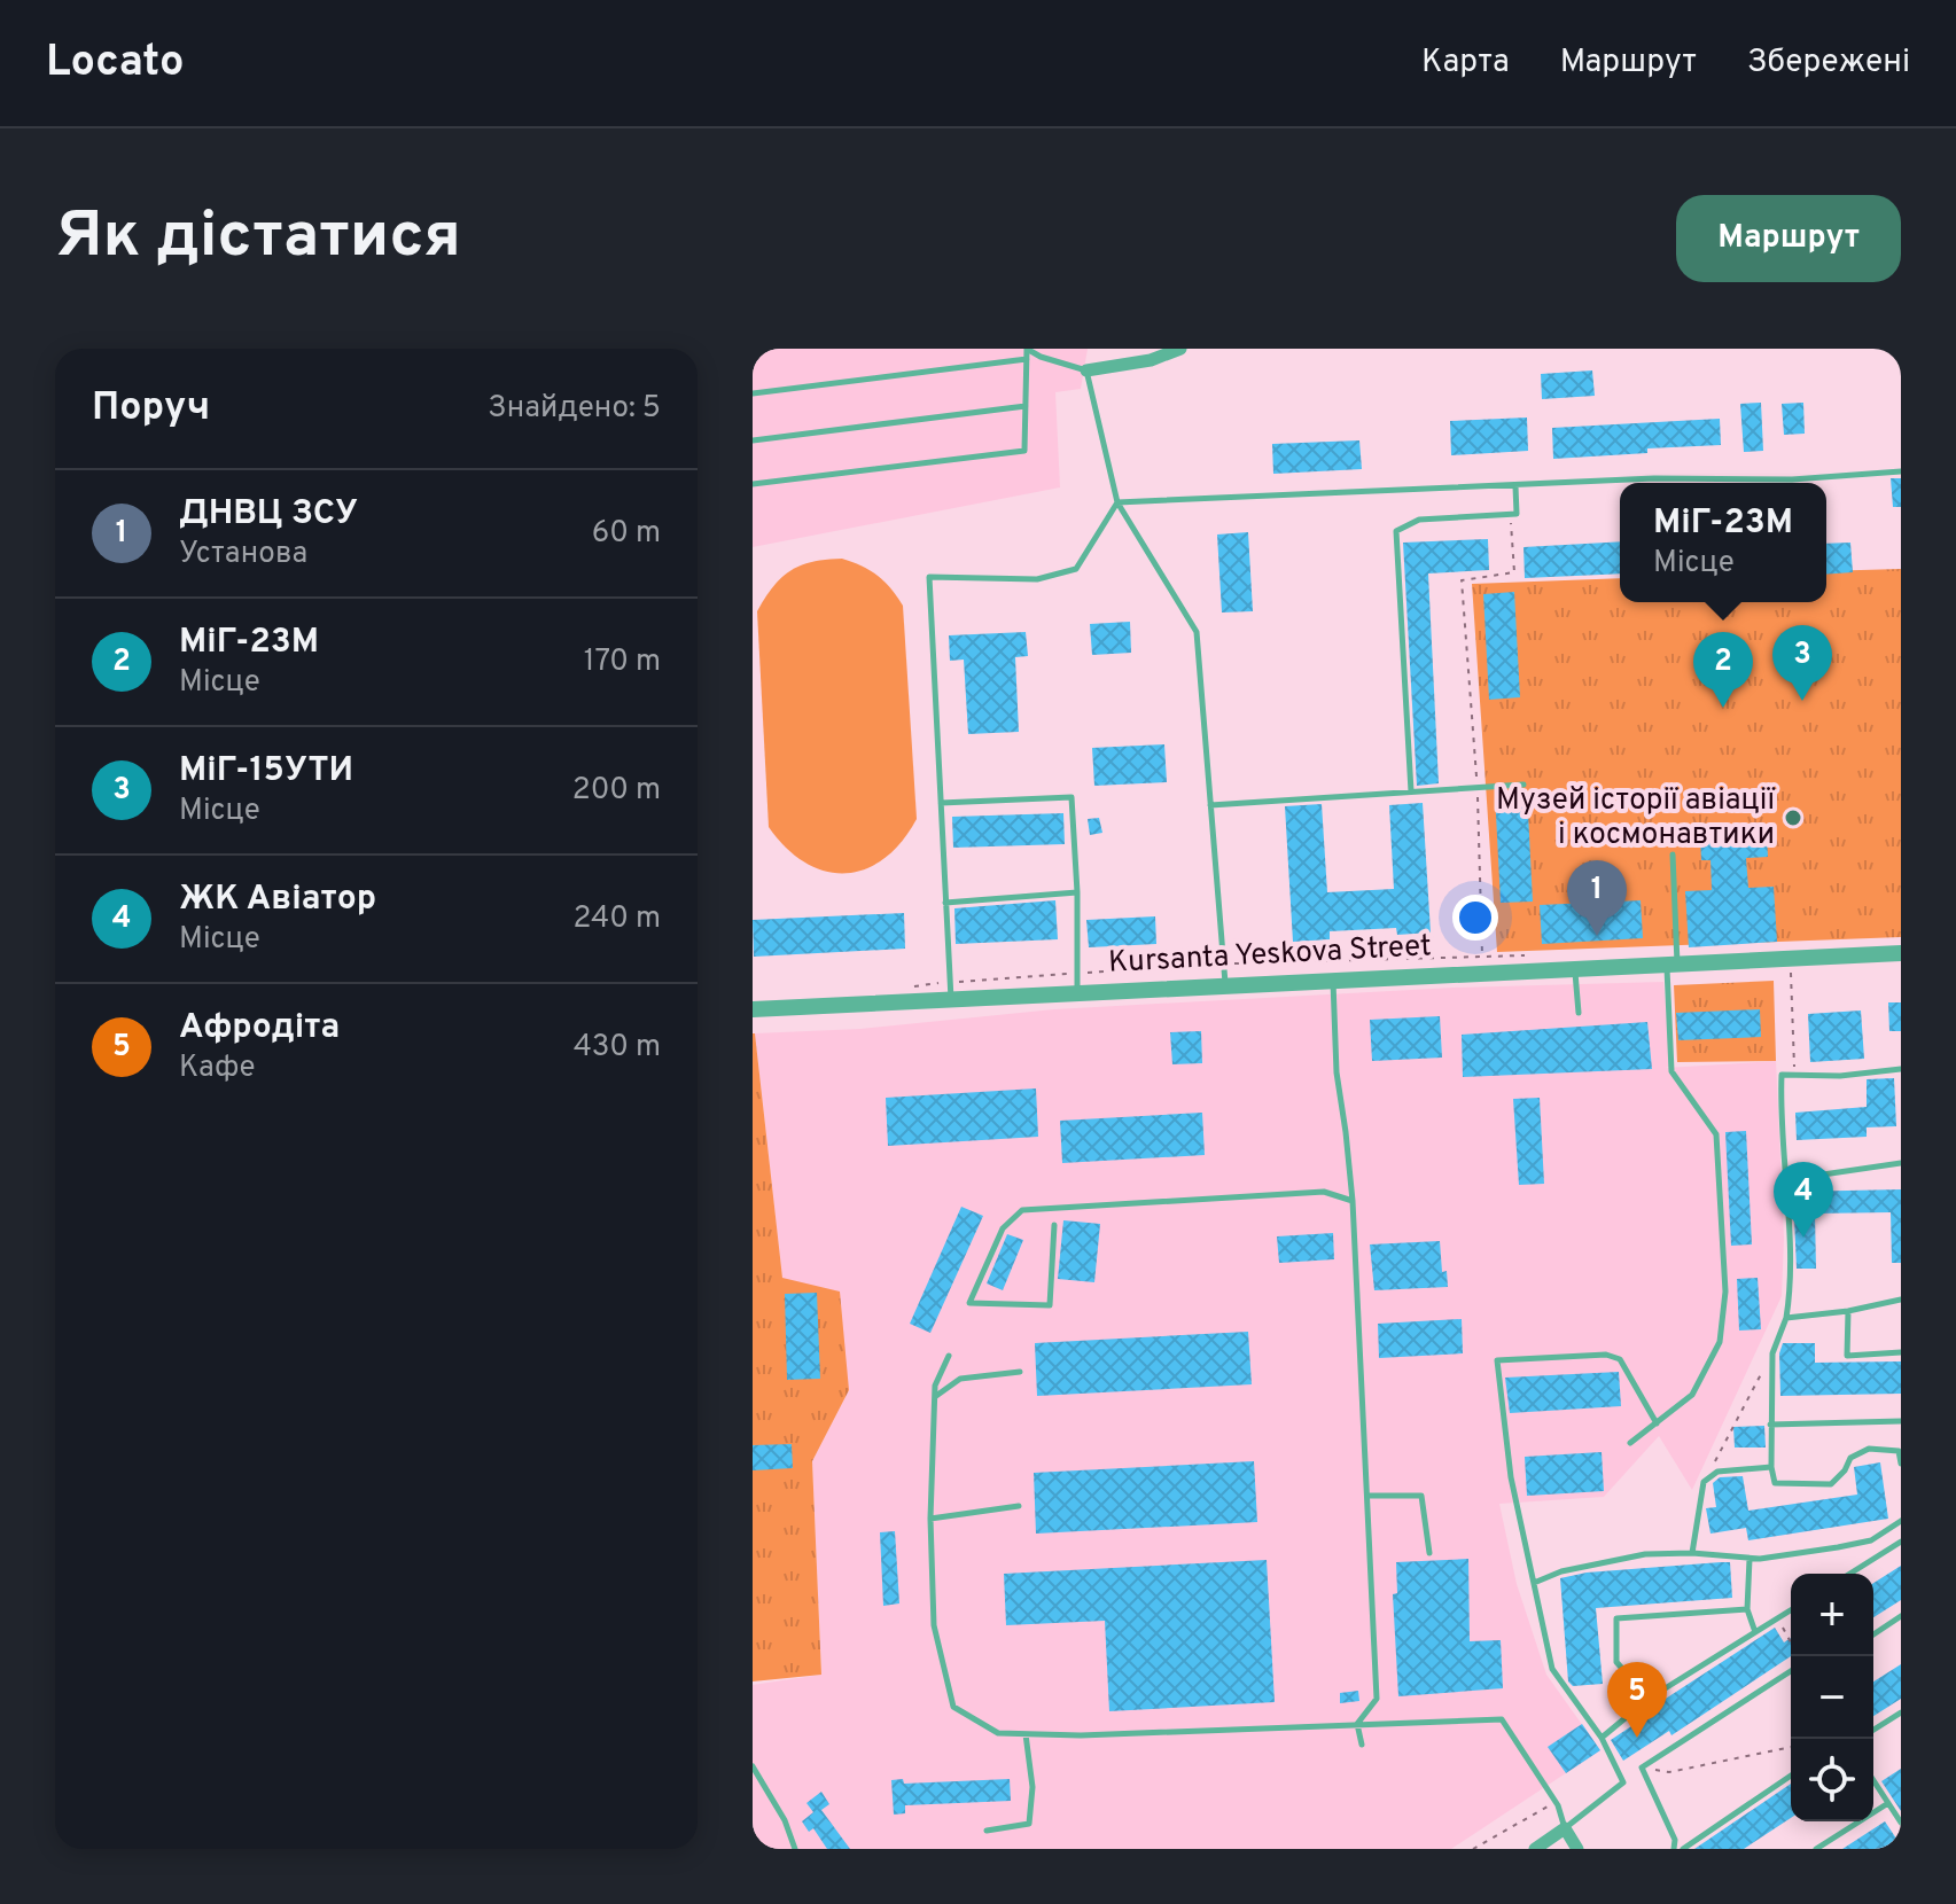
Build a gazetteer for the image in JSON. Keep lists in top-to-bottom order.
{
  "streets": {
    "street": ["Kursanta Yeskova Street"]
  },
  "places": ["Музей історії авіації і космонавтики"],
  "page": {
    "header": "Locato",
    "nav": ["Карта", "Маршрут", "Збережені"],
    "buttons": "Маршрут",
    "title": "Як дістатися",
    "heading": ["Поруч", "Знайдено: 5"],
    "list": [
      {
        "mark": "1",
        "name": "ДНВЦ ЗСУ",
        "note": "Установа",
        "value": "60 m"
      },
      {
        "mark": "2",
        "name": "МіГ-23М",
        "note": "Місце",
        "value": "170 m"
      },
      {
        "mark": "3",
        "name": "МіГ-15УТИ",
        "note": "Місце",
        "value": "200 m"
      },
      {
        "mark": "4",
        "name": "ЖК Авіатор",
        "note": "Місце",
        "value": "240 m"
      },
      {
        "mark": "5",
        "name": "Афродіта",
        "note": "Кафе",
        "value": "430 m"
      }
    ],
    "popup": ["МіГ-23М", "Місце"],
    "pins": [
      "3",
      "2",
      "1",
      "4",
      "5"
    ],
    "map_buttons": ["+", "−"]
  }
}
